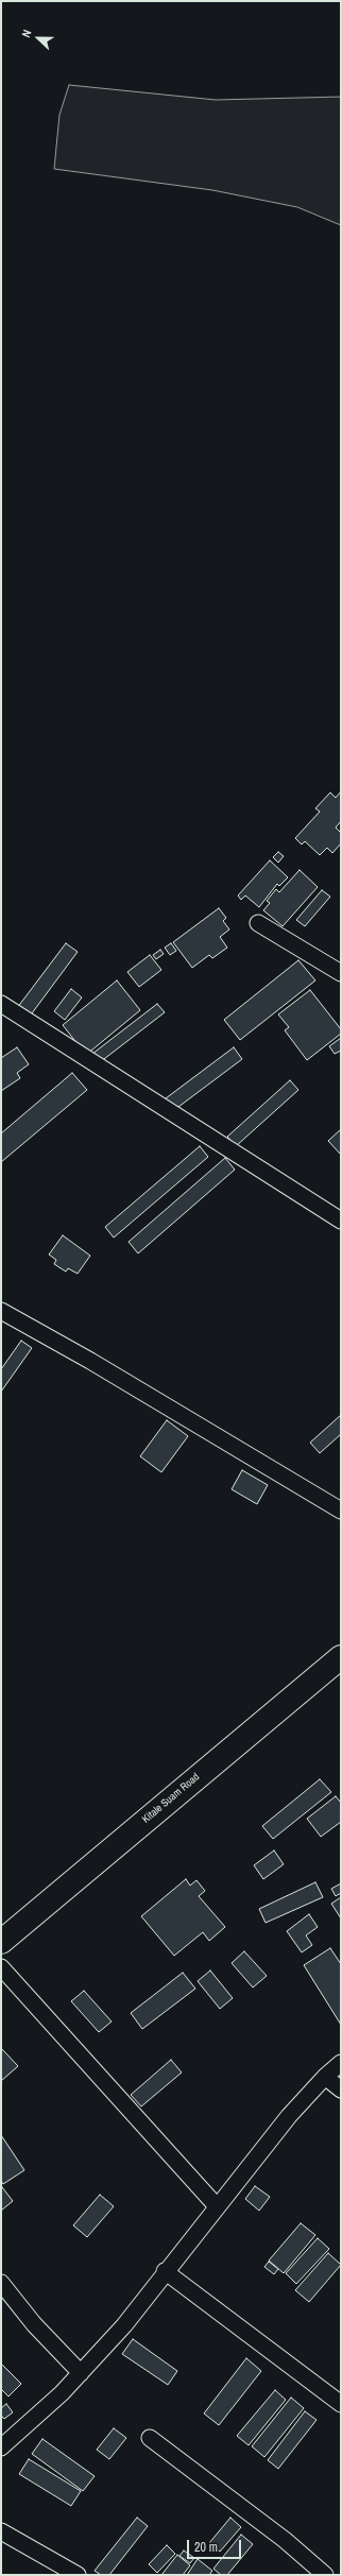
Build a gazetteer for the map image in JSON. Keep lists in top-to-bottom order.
{
  "streets": {
    "highway": ["Kitale Suam Road"]
  },
  "scale_bar": "20 m",
  "north": "left"
}
